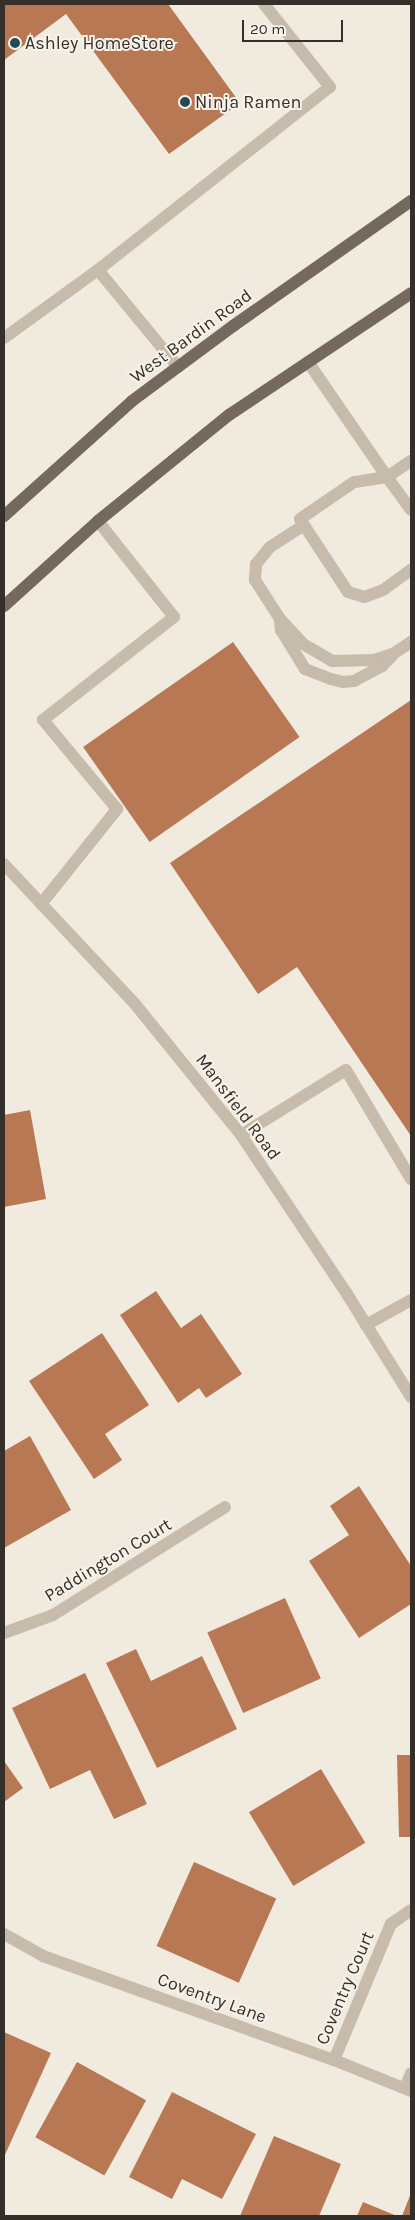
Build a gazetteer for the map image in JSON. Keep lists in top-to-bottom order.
{
  "streets": {
    "main road": ["West Bardin Road"],
    "street": [
      "Mansfield Road",
      "Paddington Court",
      "Coventry Court",
      "Coventry Lane"
    ]
  },
  "crossings": [
    ["Coventry Court", "Coventry Lane"]
  ],
  "places": ["Ashley HomeStore", "Ninja Ramen"],
  "scale_bar": "20 m"
}
